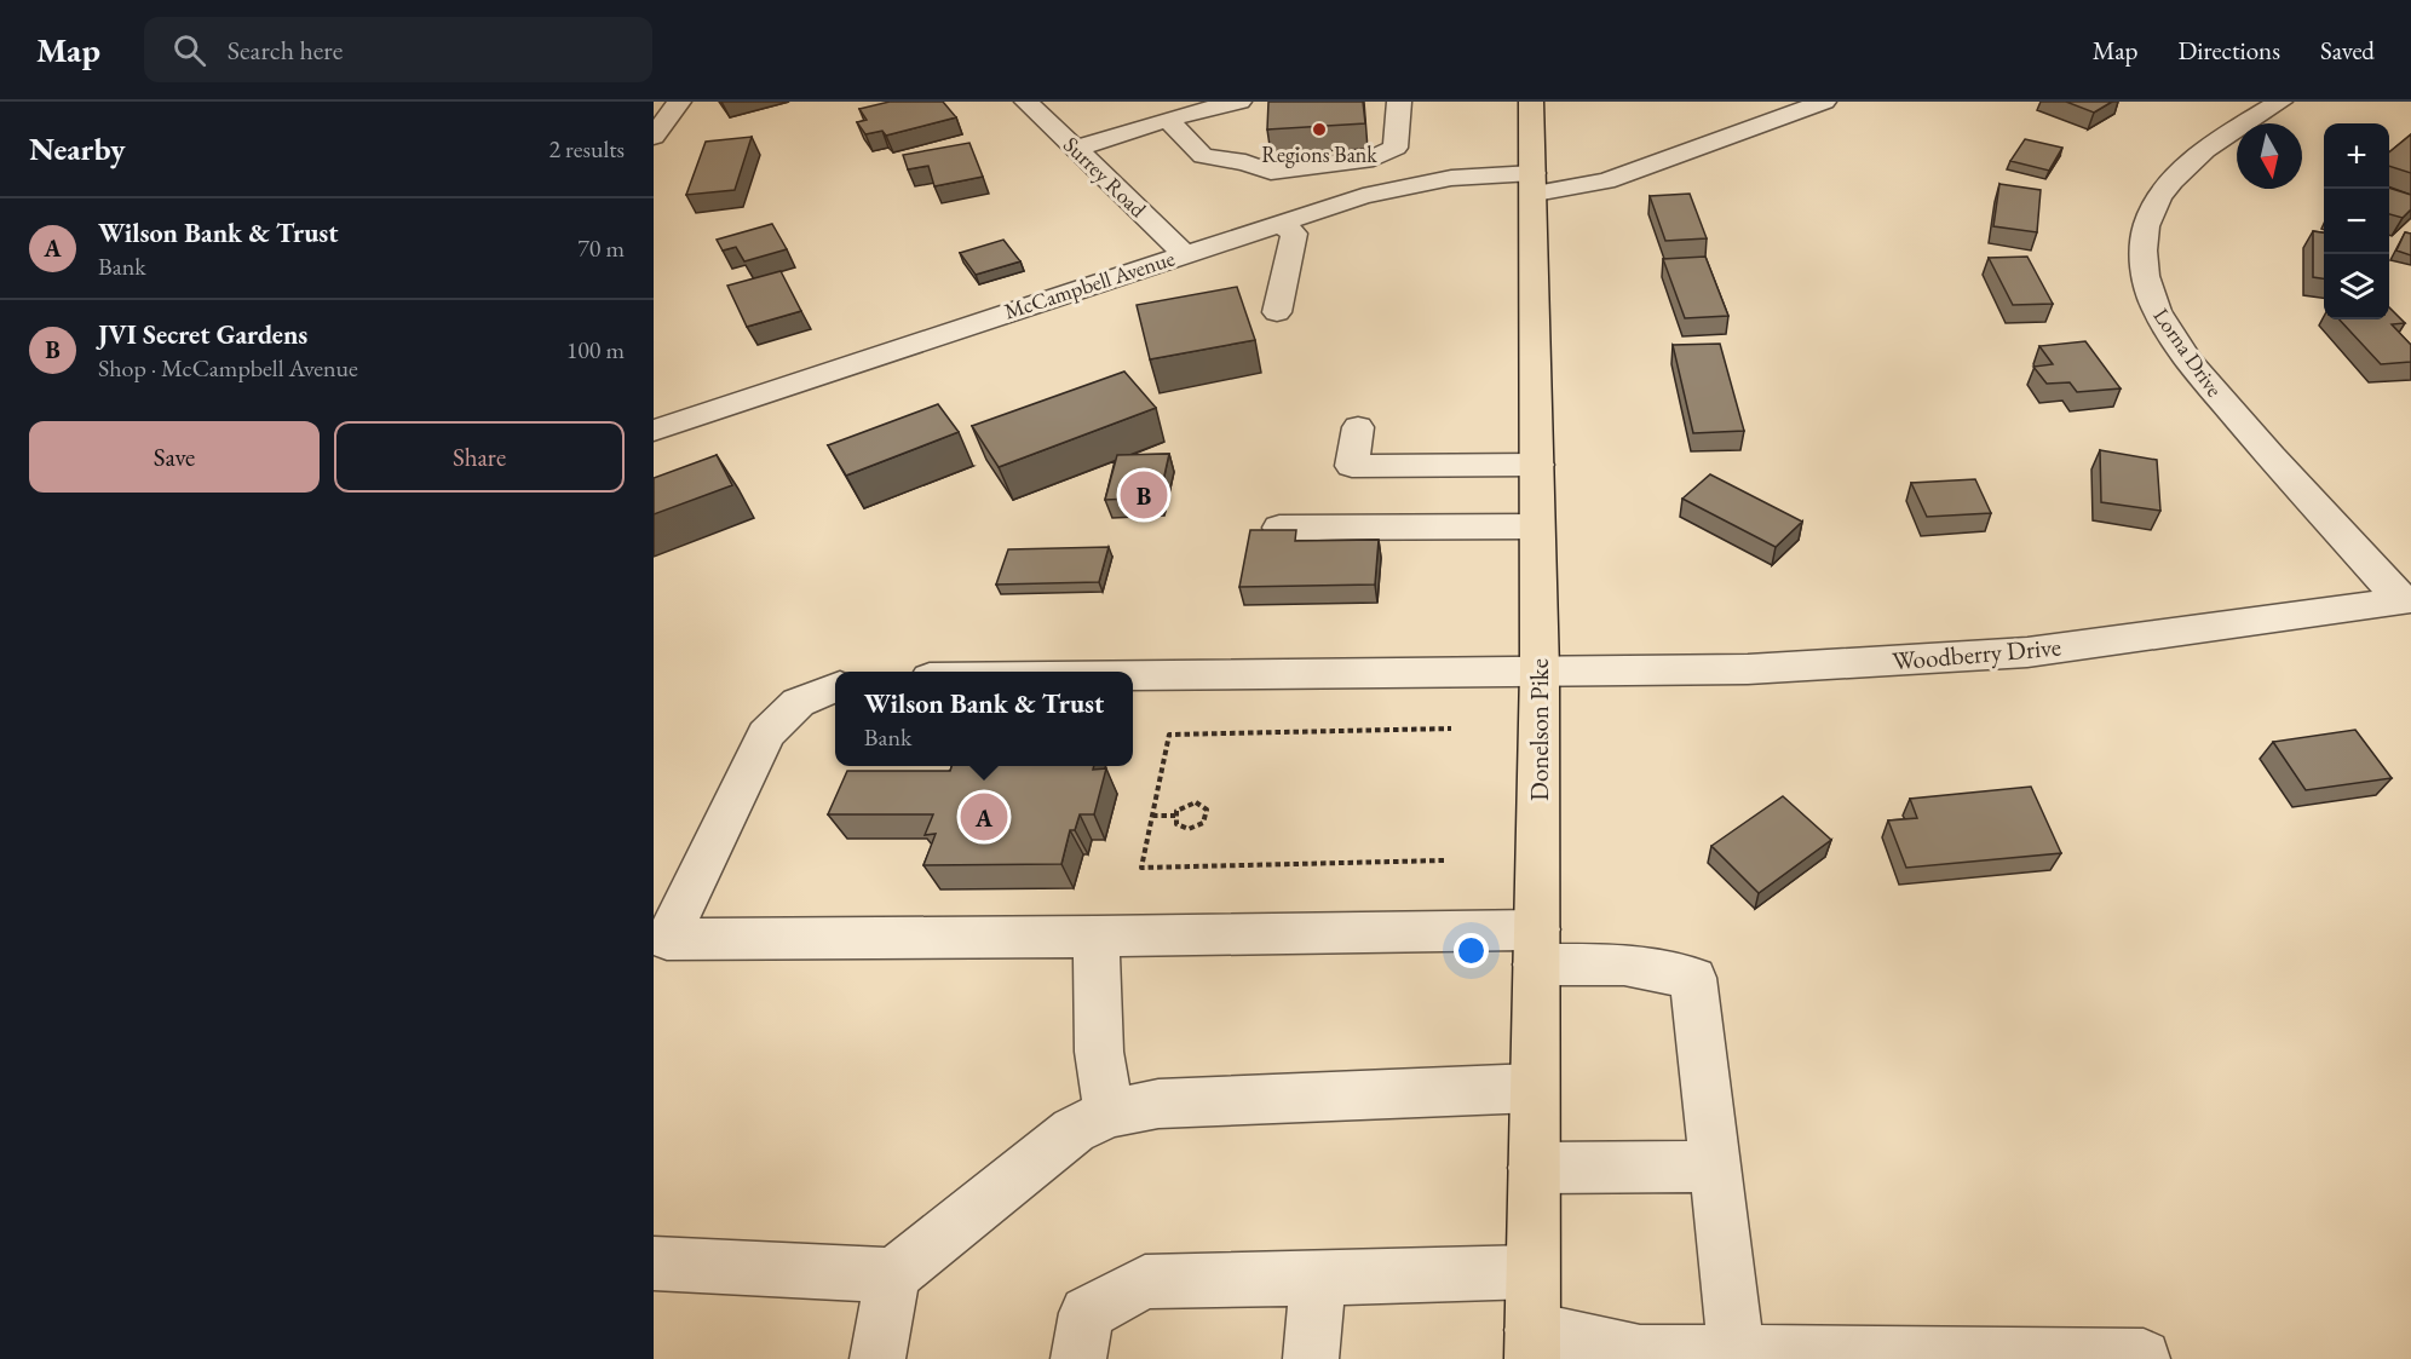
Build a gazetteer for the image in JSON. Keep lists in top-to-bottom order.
{
  "streets": {
    "main road": ["Donelson Pike"],
    "street": [
      "Surrey Road",
      "McCampbell Avenue",
      "Lorna Drive",
      "Woodberry Drive"
    ]
  },
  "crossings": [
    ["Surrey Road", "McCampbell Avenue"],
    ["McCampbell Avenue", "Donelson Pike"],
    ["Lorna Drive", "Woodberry Drive"],
    ["Woodberry Drive", "Donelson Pike"]
  ],
  "places": ["Regions Bank"],
  "north": "bottom",
  "page": {
    "header": "Map",
    "search": "Search here",
    "nav": ["Map", "Directions", "Saved"],
    "heading": ["Nearby", "2 results"],
    "map_buttons": ["+", "−"],
    "list": [
      {
        "mark": "A",
        "name": "Wilson Bank & Trust",
        "note": "Bank",
        "value": "70 m"
      },
      {
        "mark": "B",
        "name": "JVI Secret Gardens",
        "note": "Shop · McCampbell Avenue",
        "value": "100 m"
      }
    ],
    "buttons": ["Save", "Share"],
    "pins": ["B", "A"],
    "popup": ["Wilson Bank & Trust", "Bank"]
  }
}
